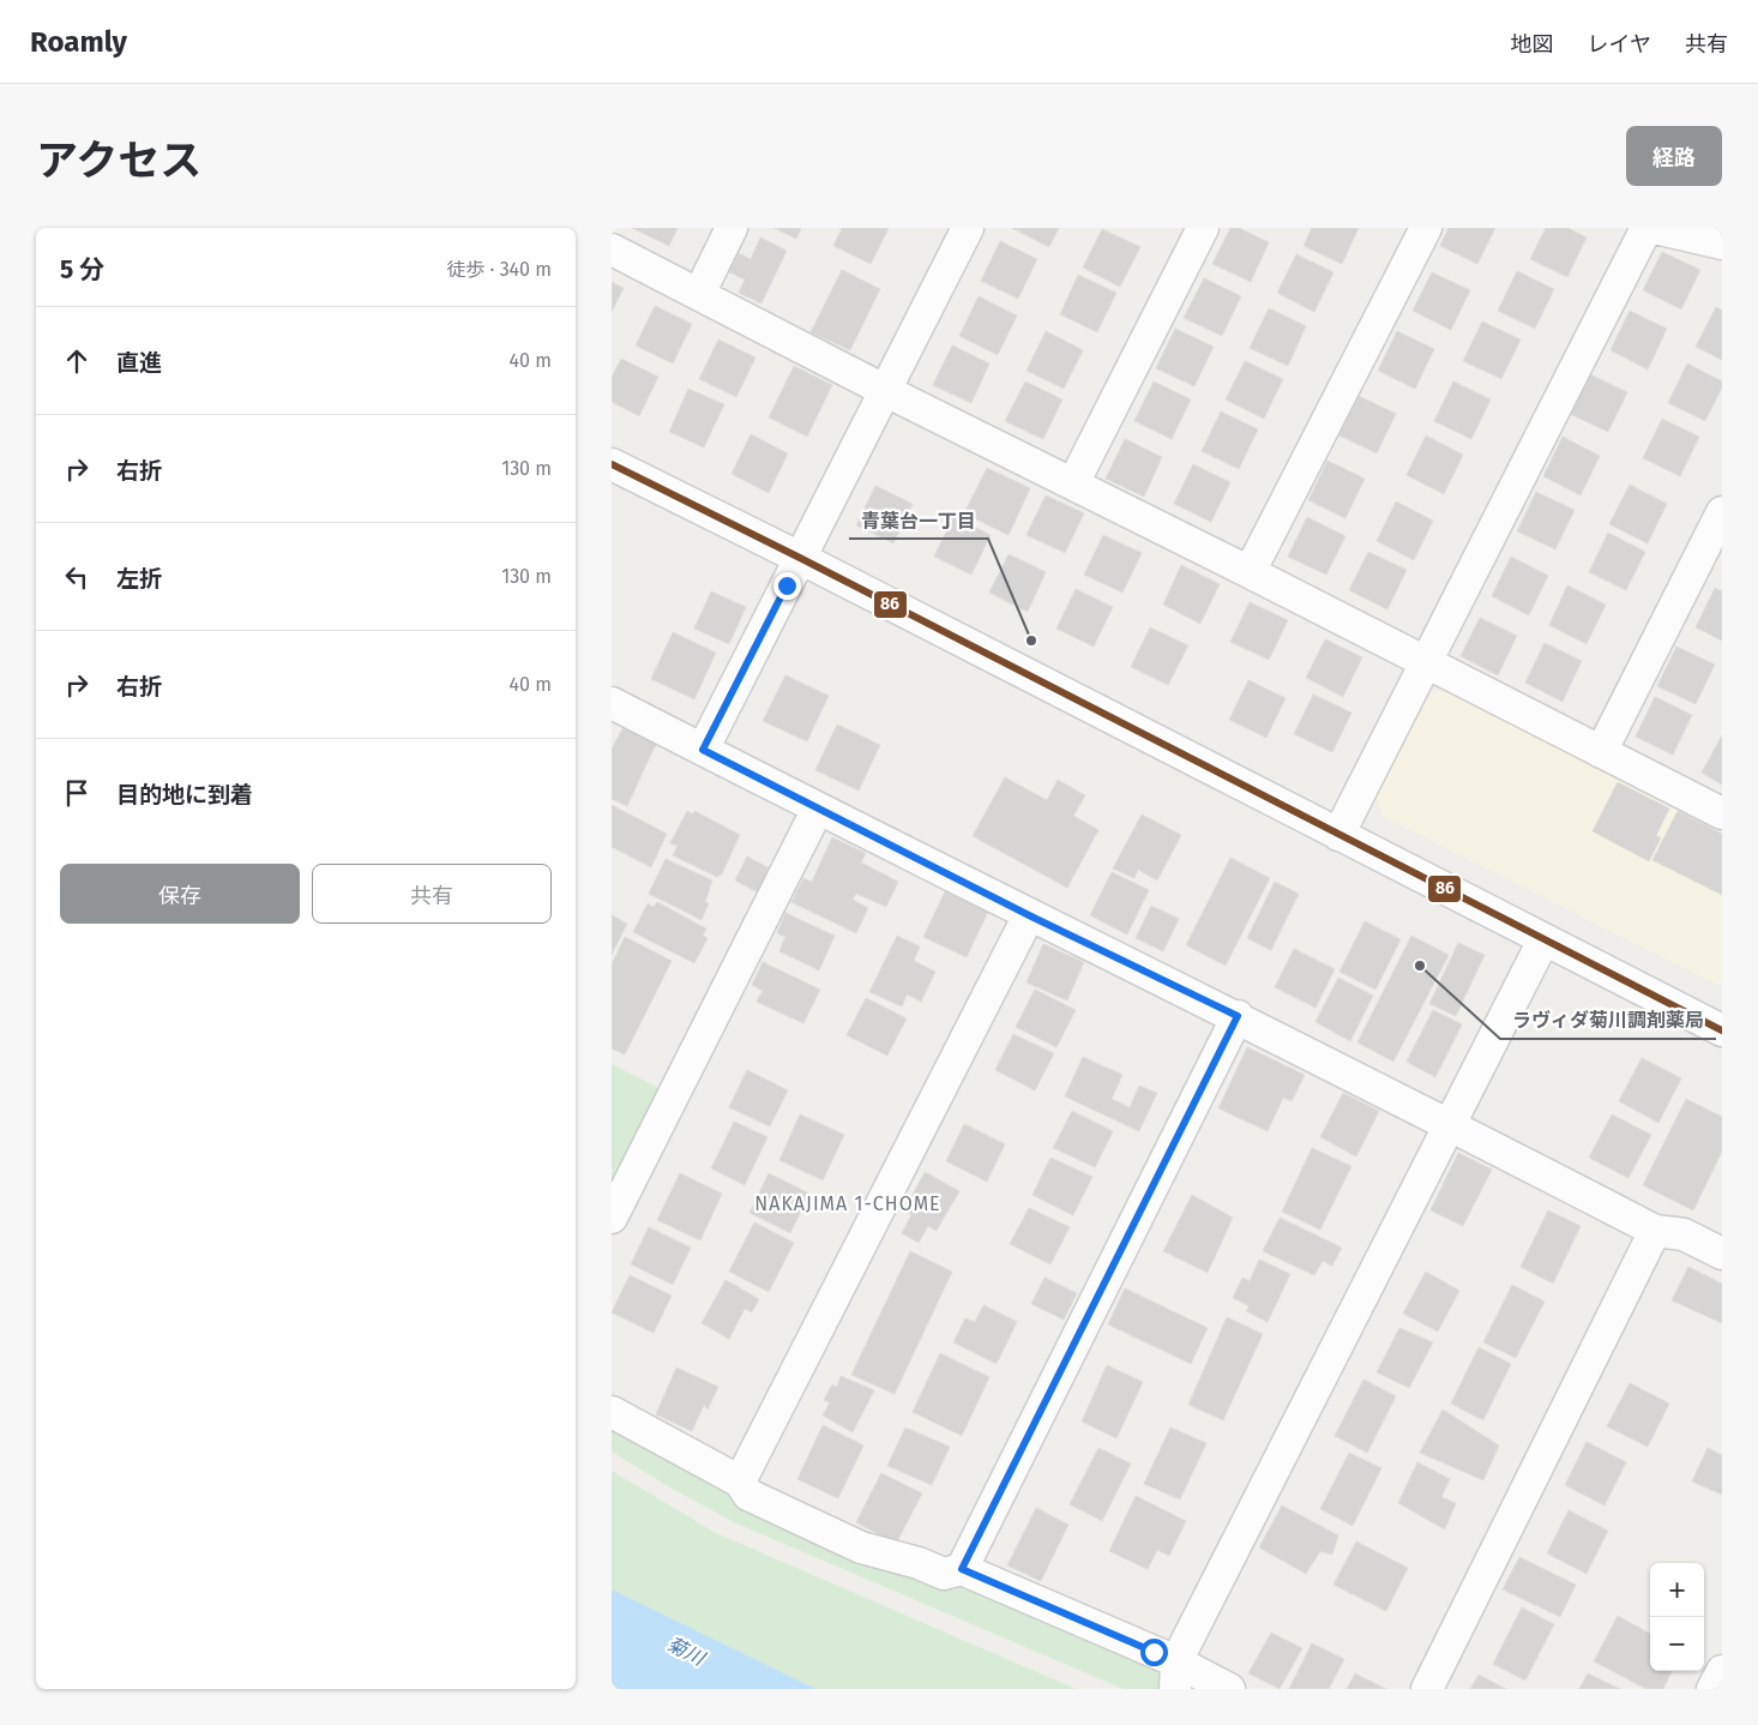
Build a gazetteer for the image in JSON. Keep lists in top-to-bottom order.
{
  "districts": ["NAKAJIMA 1-CHOME"],
  "water": ["菊川"],
  "places": ["青葉台一丁目", "ラヴィダ菊川調剤薬局"],
  "lines": ["transit line 86"],
  "page": {
    "header": "Roamly",
    "nav": ["地図", "レイヤ", "共有"],
    "title": "アクセス",
    "buttons": [
      "経路",
      ["保存", "共有"]
    ],
    "heading": ["5 分", "徒歩 · 340 m"],
    "list": [
      ["直進", "40 m"],
      ["右折", "130 m"],
      ["左折", "130 m"],
      ["右折", "40 m"],
      "目的地に到着"
    ],
    "map_buttons": ["+", "−"]
  }
}
